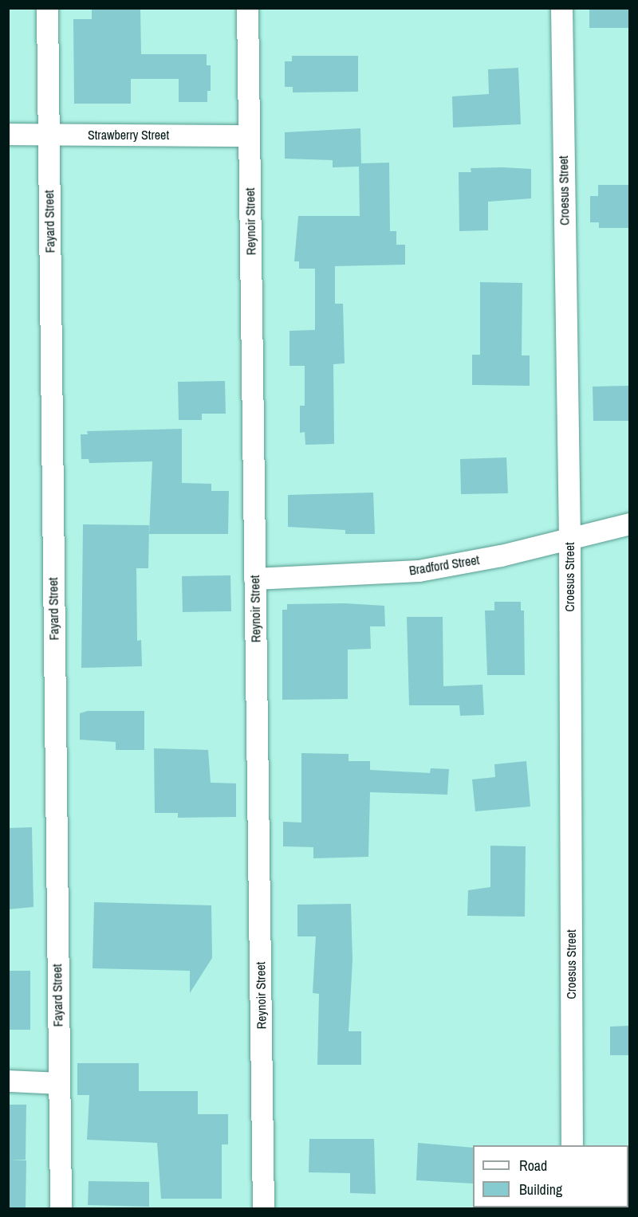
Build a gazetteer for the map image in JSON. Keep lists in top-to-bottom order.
{
  "streets": {
    "street": [
      "Strawberry Street",
      "Croesus Street",
      "Fayard Street",
      "Reynoir Street",
      "Bradford Street"
    ]
  },
  "crossings": [
    ["Strawberry Street", "Fayard Street"],
    ["Strawberry Street", "Reynoir Street"],
    ["Croesus Street", "Bradford Street"],
    ["Reynoir Street", "Bradford Street"]
  ],
  "legend": ["Road", "Building"]
}
